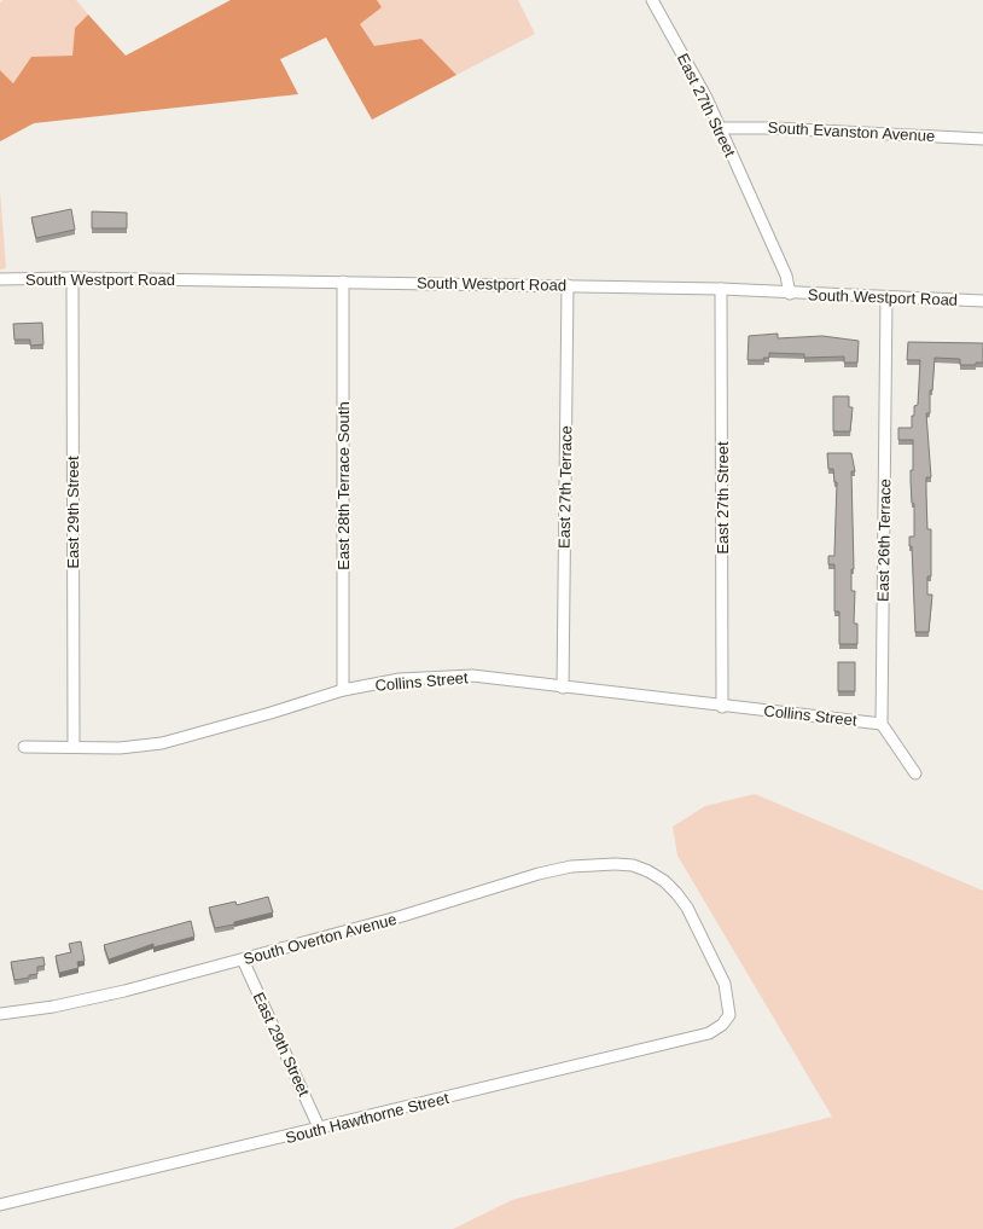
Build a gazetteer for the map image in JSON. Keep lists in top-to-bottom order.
{
  "streets": {
    "street": [
      "East 27th Street",
      "South Evanston Avenue",
      "South Westport Road",
      "East 28th Terrace South",
      "East 27th Terrace",
      "East 29th Street",
      "East 26th Terrace",
      "Collins Street",
      "South Overton Avenue",
      "South Hawthorne Street"
    ]
  },
  "crossings": [
    ["East 27th Street", "South Evanston Avenue"],
    ["East 27th Street", "South Westport Road"],
    ["East 27th Street", "Collins Street"],
    ["South Westport Road", "East 28th Terrace South"],
    ["South Westport Road", "East 27th Terrace"],
    ["South Westport Road", "East 29th Street"],
    ["South Westport Road", "East 26th Terrace"],
    ["East 28th Terrace South", "Collins Street"],
    ["East 27th Terrace", "Collins Street"],
    ["East 29th Street", "Collins Street"],
    ["East 29th Street", "South Overton Avenue"],
    ["East 29th Street", "South Hawthorne Street"],
    ["East 26th Terrace", "Collins Street"],
    ["South Overton Avenue", "South Hawthorne Street"]
  ]
}
